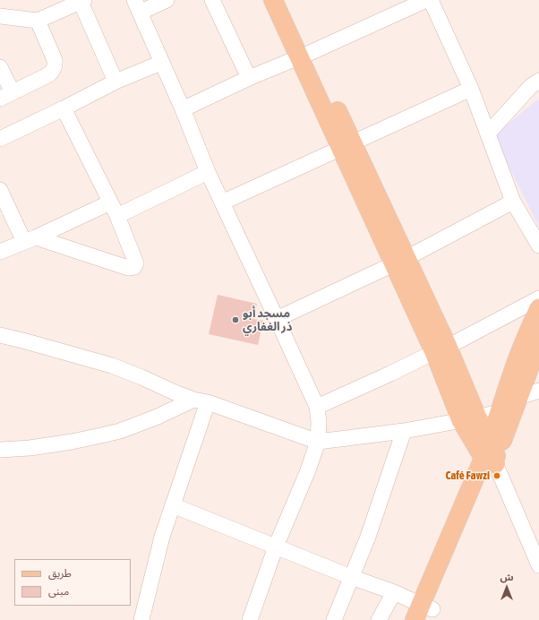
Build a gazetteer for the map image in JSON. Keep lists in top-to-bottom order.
{
  "places": ["مسجد أبو ذر الغفاري", "Café Fawzi"],
  "legend": ["طريق", "مبنى"],
  "north": "top"
}
